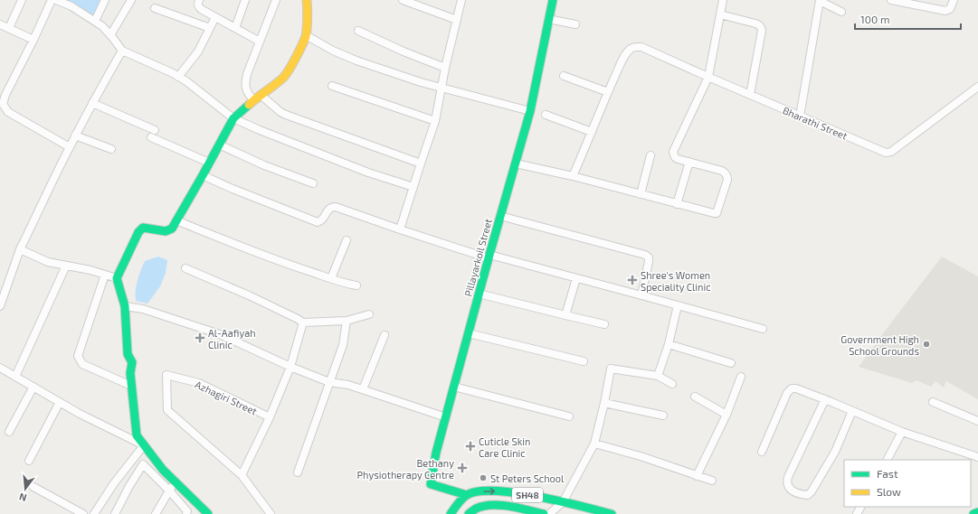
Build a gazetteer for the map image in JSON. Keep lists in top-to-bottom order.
{
  "streets": {
    "street": [
      "Bharathi Street",
      "Pillayarkoil Street",
      "Azhagiri Street",
      "SH48"
    ]
  },
  "crossings": [
    ["Pillayarkoil Street", "SH48"]
  ],
  "places": {
    "health": [
      "Shree's Women Speciality Clinic",
      "Al-Aafiyah Clinic",
      "Cuticle Skin Care Clinic",
      "Bethany Physiotherapy Centre"
    ],
    "other": ["Government High School Grounds", "St Peters School"]
  },
  "legend": ["Fast", "Slow"],
  "scale_bar": "100 m",
  "north": "bottom"
}
